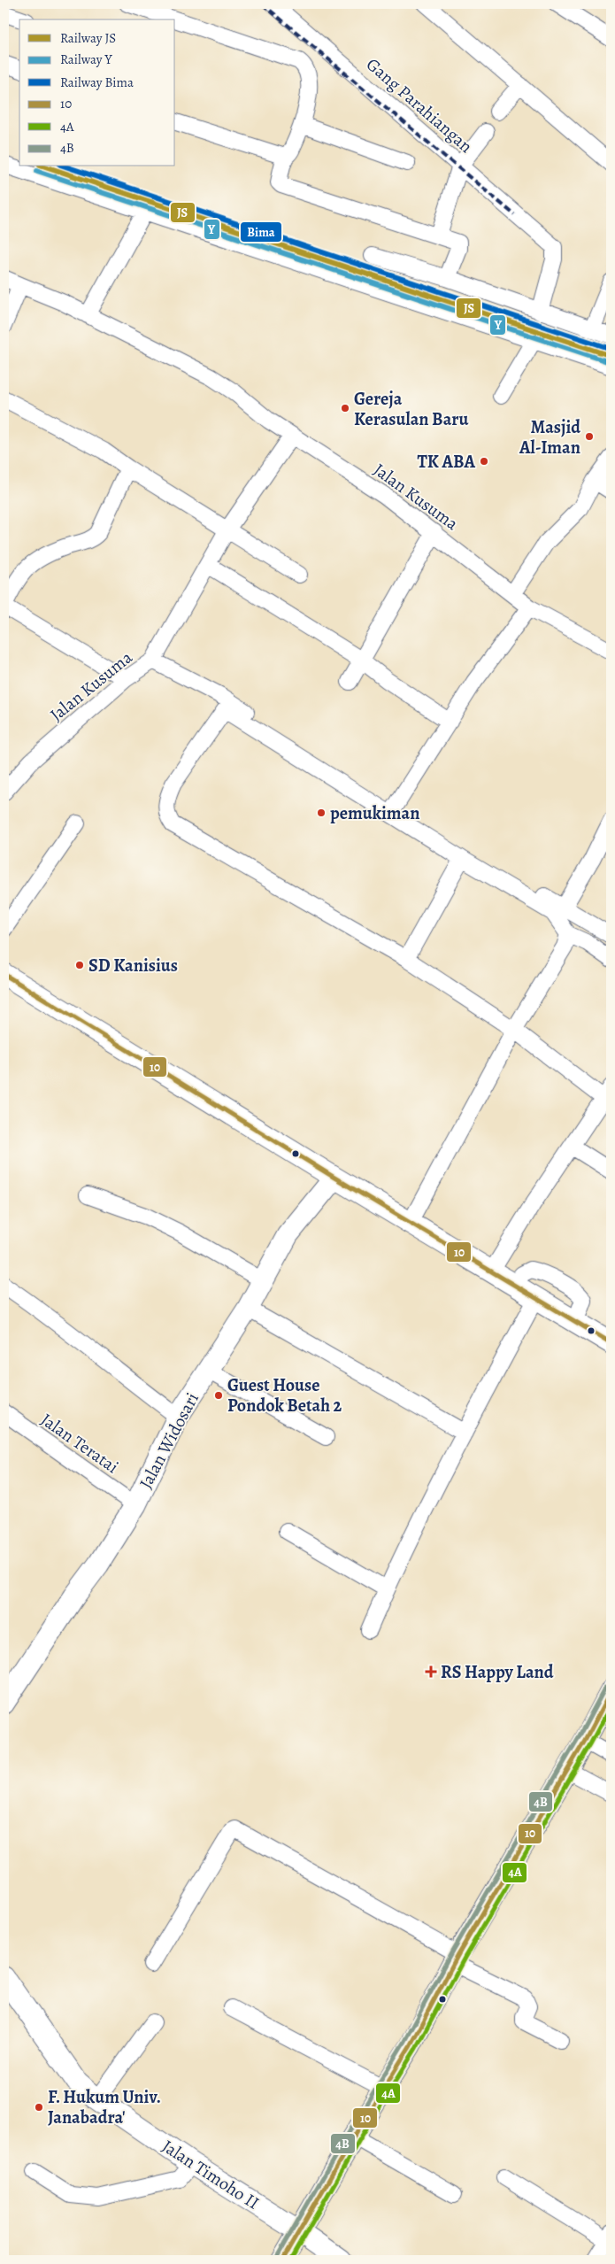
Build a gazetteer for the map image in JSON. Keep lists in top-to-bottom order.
{
  "streets": {
    "street": [
      "Gang Parahiangan",
      "Jalan Kusuma",
      "Jalan Widosari",
      "Jalan Teratai",
      "Jalan Timoho II"
    ]
  },
  "crossings": [
    ["Jalan Widosari", "Jalan Teratai"]
  ],
  "places": {
    "other": [
      "Gereja Kerasulan Baru",
      "Masjid Al-Iman",
      "TK ABA",
      "pemukiman",
      "SD Kanisius",
      "Guest House Pondok Betah 2",
      "F. Hukum Univ. Janabadra'"
    ],
    "health": ["RS Happy Land"]
  },
  "lines": [
    "rail line JS",
    "rail line Bima",
    "rail line Y",
    "transit line 10",
    "transit line 4B",
    "transit line 4A"
  ],
  "legend": [
    "Railway JS",
    "Railway Y",
    "Railway Bima",
    "10",
    "4A",
    "4B"
  ]
}
